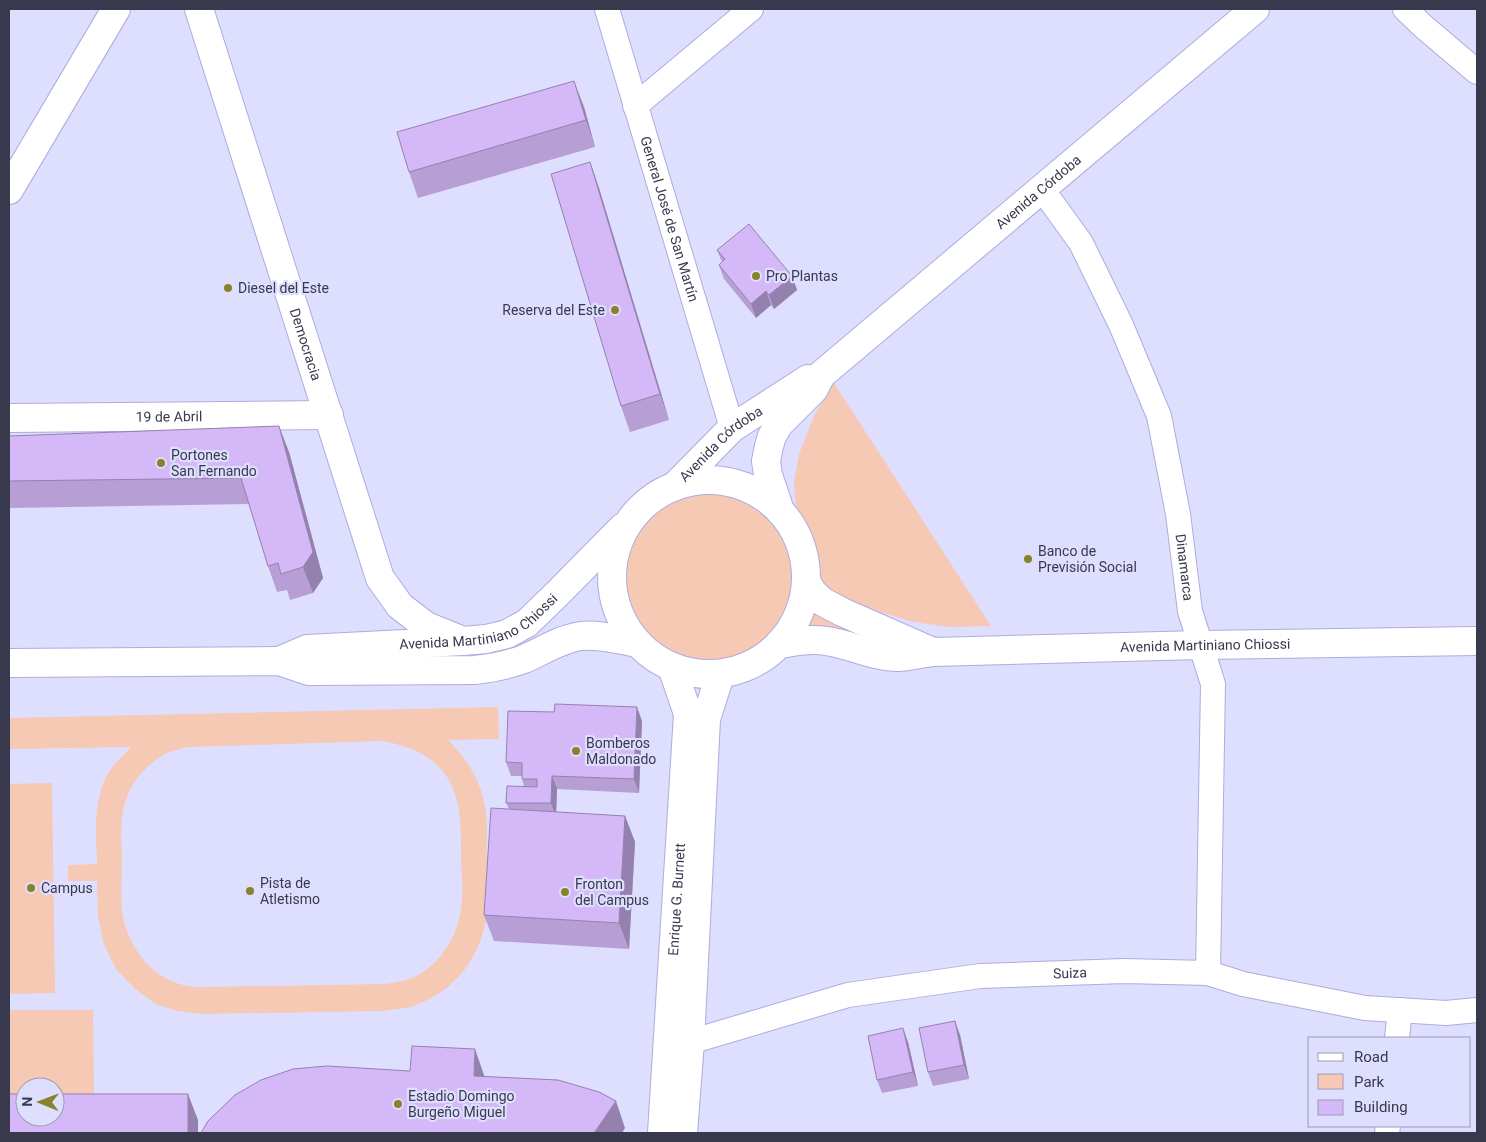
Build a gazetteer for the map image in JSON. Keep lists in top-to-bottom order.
{
  "streets": {
    "street": [
      "Avenida Córdoba",
      "General José de San Martín",
      "Democracia",
      "19 de Abril",
      "Dinamarca",
      "Avenida Martiniano Chiossi",
      "Enrique G. Burnett",
      "Suiza"
    ]
  },
  "crossings": [
    ["Avenida Córdoba", "General José de San Martín"],
    ["Avenida Córdoba", "Dinamarca"],
    ["Democracia", "19 de Abril"],
    ["Democracia", "Avenida Martiniano Chiossi"],
    ["Dinamarca", "Avenida Martiniano Chiossi"],
    ["Dinamarca", "Suiza"],
    ["Enrique G. Burnett", "Suiza"]
  ],
  "places": [
    "Pro Plantas",
    "Diesel del Este",
    "Reserva del Este",
    "Portones San Fernando",
    "Banco de Previsión Social",
    "Bomberos Maldonado",
    "Campus",
    "Pista de Atletismo",
    "Fronton del Campus",
    "Estadio Domingo Burgeño Miguel"
  ],
  "legend": ["Road", "Park", "Building"],
  "north": "left"
}
